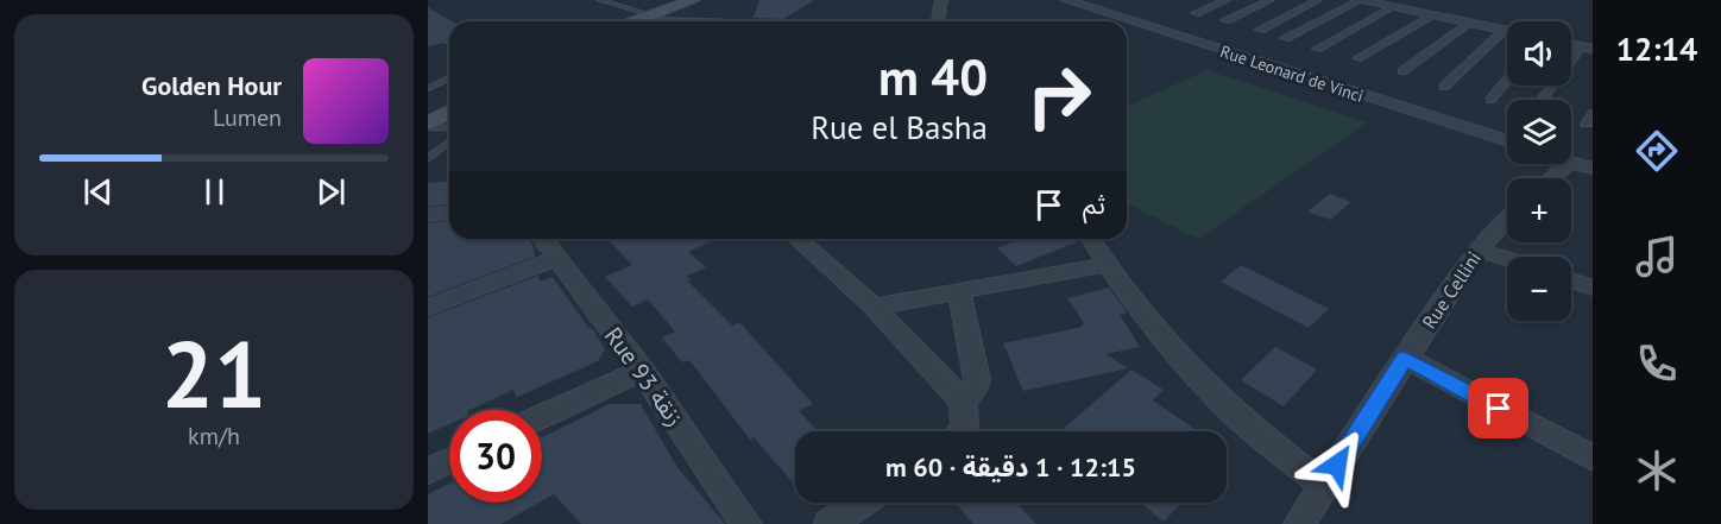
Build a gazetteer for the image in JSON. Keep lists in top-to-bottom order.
{
  "streets": {
    "street": ["Rue Leonard de Vinci", "Rue Cellini", "Rue 93 زنقة"]
  },
  "page": {
    "tabs": "12:14",
    "map_buttons": ["+", "−"],
    "turn": ["40 m", "Rue el Basha"],
    "song": ["Golden Hour", "Lumen"],
    "then": "ثم",
    "tile": ["21", "km/h"],
    "limit": "30",
    "trip": "12:15 · 1 دقيقة · 60 m"
  }
}
